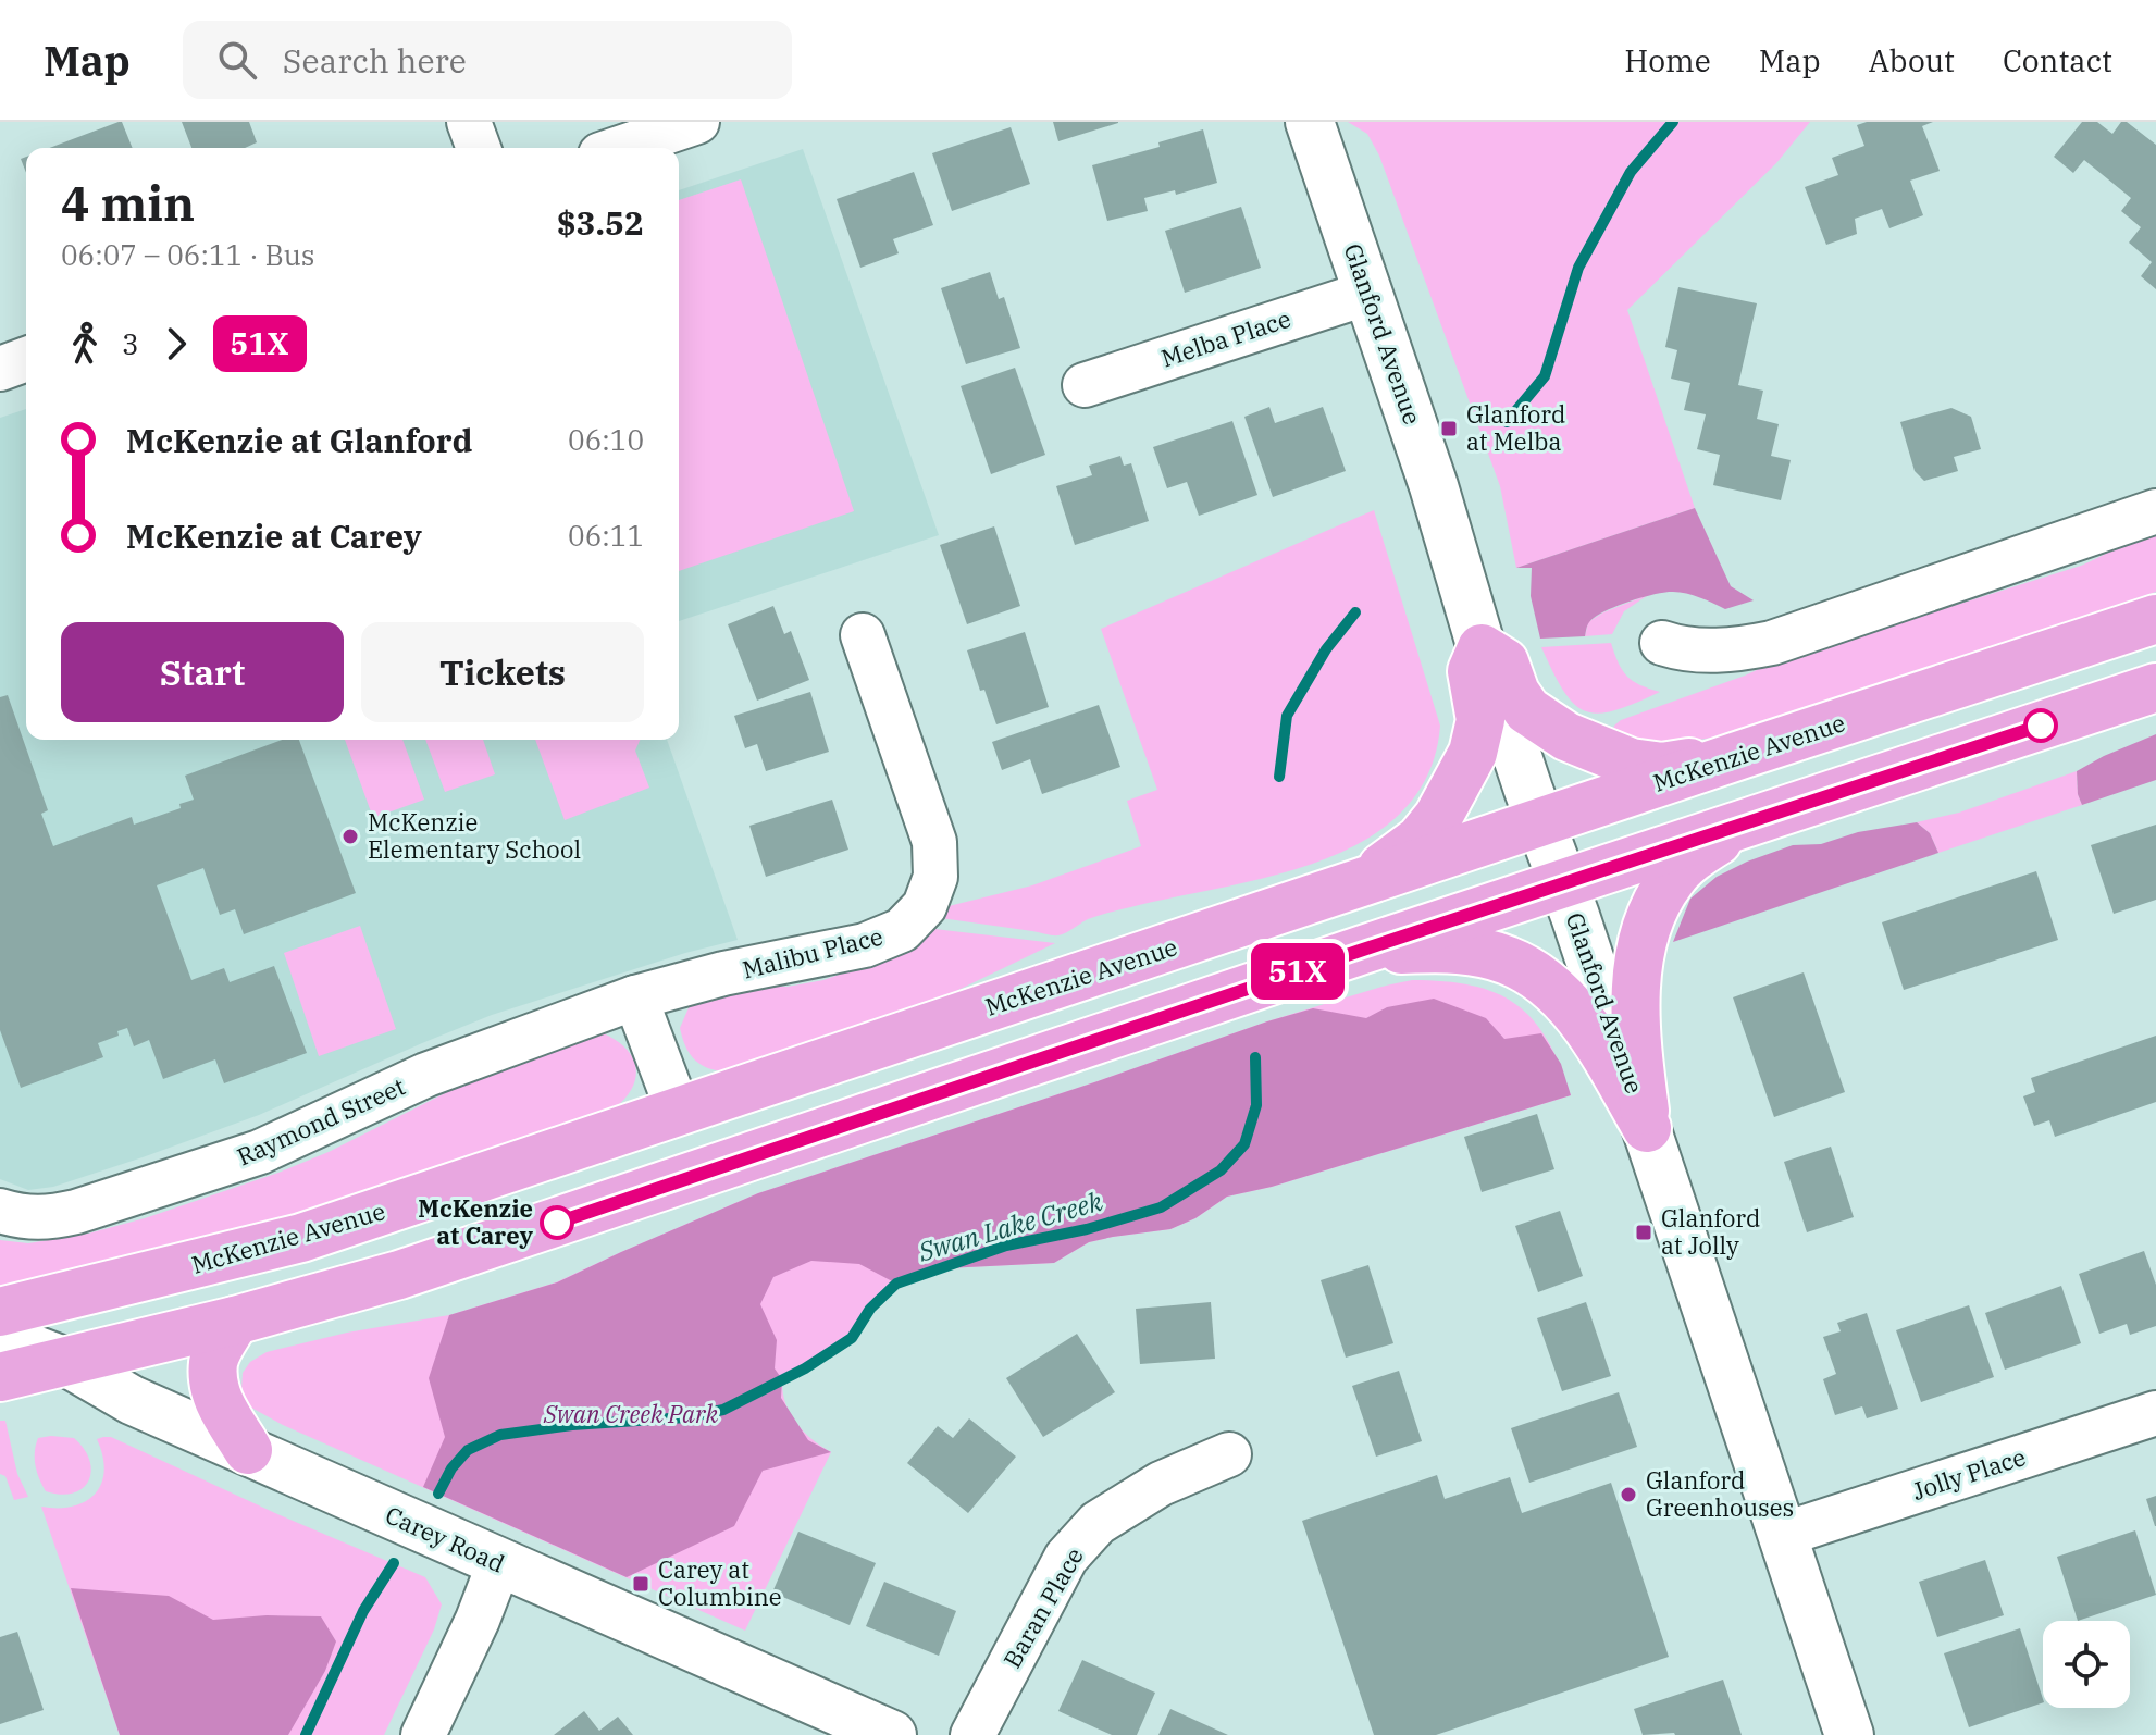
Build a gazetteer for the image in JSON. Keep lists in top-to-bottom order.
{
  "streets": {
    "main road": ["Glanford Avenue", "McKenzie Avenue", "Carey Road"],
    "street": [
      "Melba Place",
      "Malibu Place",
      "Raymond Street",
      "Jolly Place",
      "Baran Place"
    ]
  },
  "crossings": [
    ["Glanford Avenue", "Melba Place"],
    ["Glanford Avenue", "McKenzie Avenue"],
    ["Glanford Avenue", "Jolly Place"],
    ["Malibu Place", "Raymond Street"]
  ],
  "water": ["Swan Lake Creek"],
  "parks": ["Swan Creek Park"],
  "places": {
    "transit": ["Glanford at Melba", "Glanford at Jolly", "Carey at Columbine"],
    "other": ["McKenzie Elementary School", "McKenzie at Carey", "Glanford Greenhouses"]
  },
  "lines": ["bus line 51X"],
  "page": {
    "header": "Map",
    "search": "Search here",
    "nav": [
      "Home",
      "Map",
      "About",
      "Contact"
    ],
    "on_map": "51X",
    "heading": ["4 min", "06:07 – 06:11 · Bus", "$3.52"],
    "legs": ["3", "51X"],
    "list": [
      {
        "name": "McKenzie at Glanford",
        "value": "06:10"
      },
      {
        "name": "McKenzie at Carey",
        "value": "06:11"
      }
    ],
    "buttons": ["Start", "Tickets"]
  }
}
